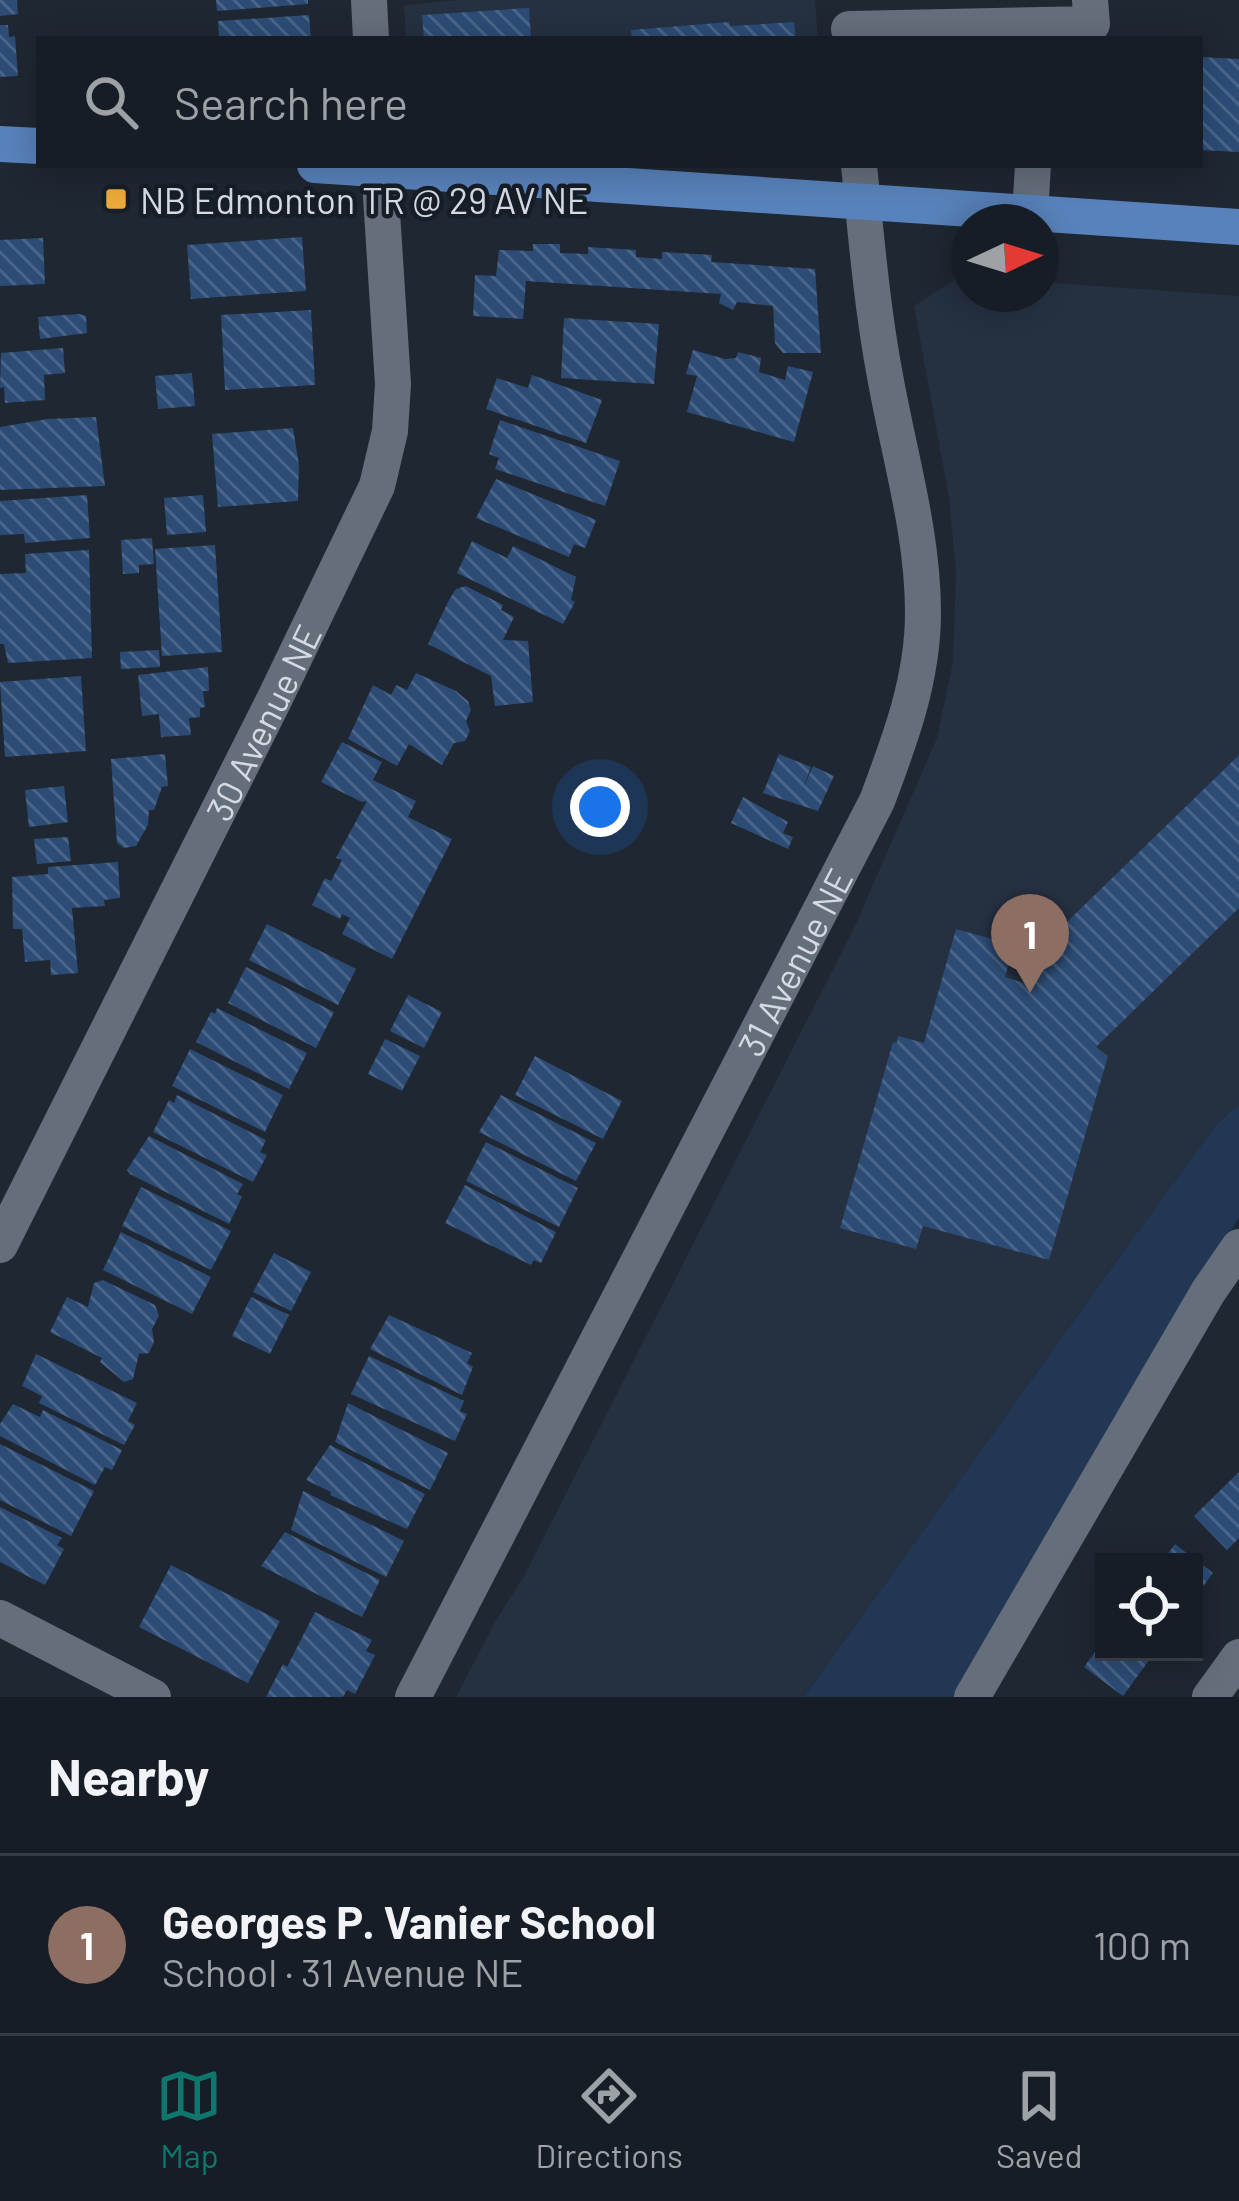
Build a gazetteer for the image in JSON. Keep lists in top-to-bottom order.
{
  "streets": {
    "street": ["30 Avenue NE", "31 Avenue NE"]
  },
  "places": {
    "transit": ["NB Edmonton TR @ 29 AV NE"]
  },
  "north": "right",
  "page": {
    "search": "Search here",
    "pins": "1",
    "heading": "Nearby",
    "list": [
      {
        "mark": "1",
        "name": "Georges P. Vanier School",
        "note": "School · 31 Avenue NE",
        "value": "100 m"
      }
    ],
    "nav": ["Map", "Directions", "Saved"]
  }
}
